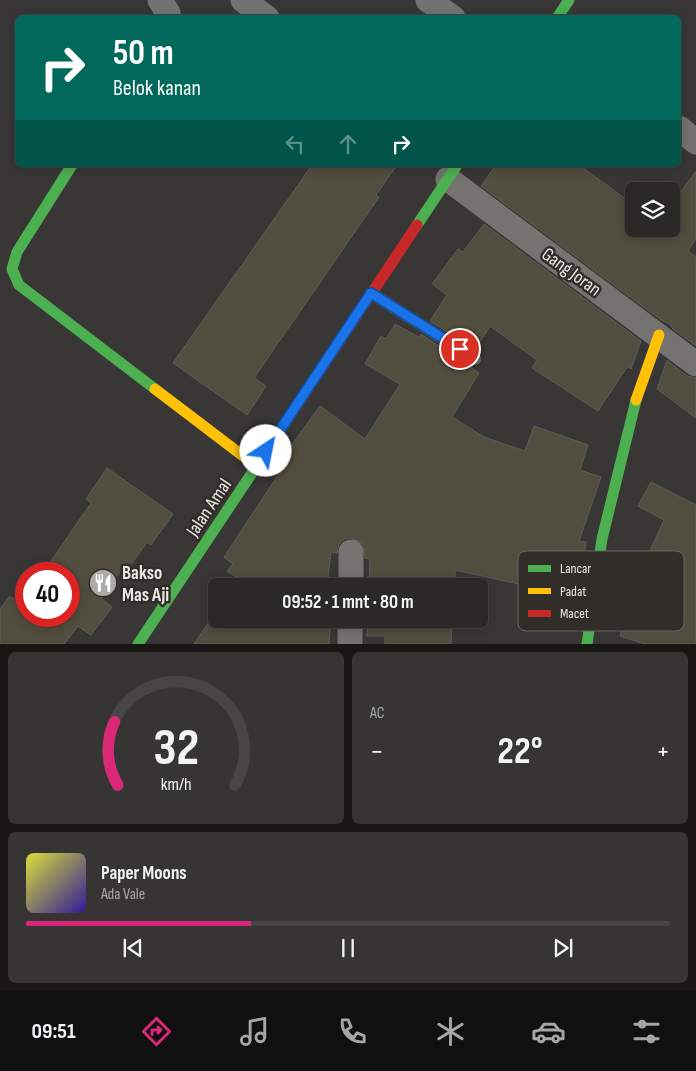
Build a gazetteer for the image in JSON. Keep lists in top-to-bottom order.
{
  "streets": {
    "street": ["Gang Joran", "Jalan Amal"]
  },
  "crossings": [
    ["Gang Joran", "Jalan Amal"]
  ],
  "places": {
    "restaurant": ["Bakso Mas Aji"]
  },
  "legend": ["Lancar", "Padat", "Macet"],
  "page": {
    "turn": ["50 m", "Belok kanan"],
    "limit": "40",
    "trip": "09:52 · 1 mnt · 80 m",
    "tile": "AC",
    "heat": ["−", "22°", "+"],
    "song": ["Paper Moons", "Ada Vale"],
    "tabs": "09:51",
    "gauge": ["32", "km/h"]
  }
}
